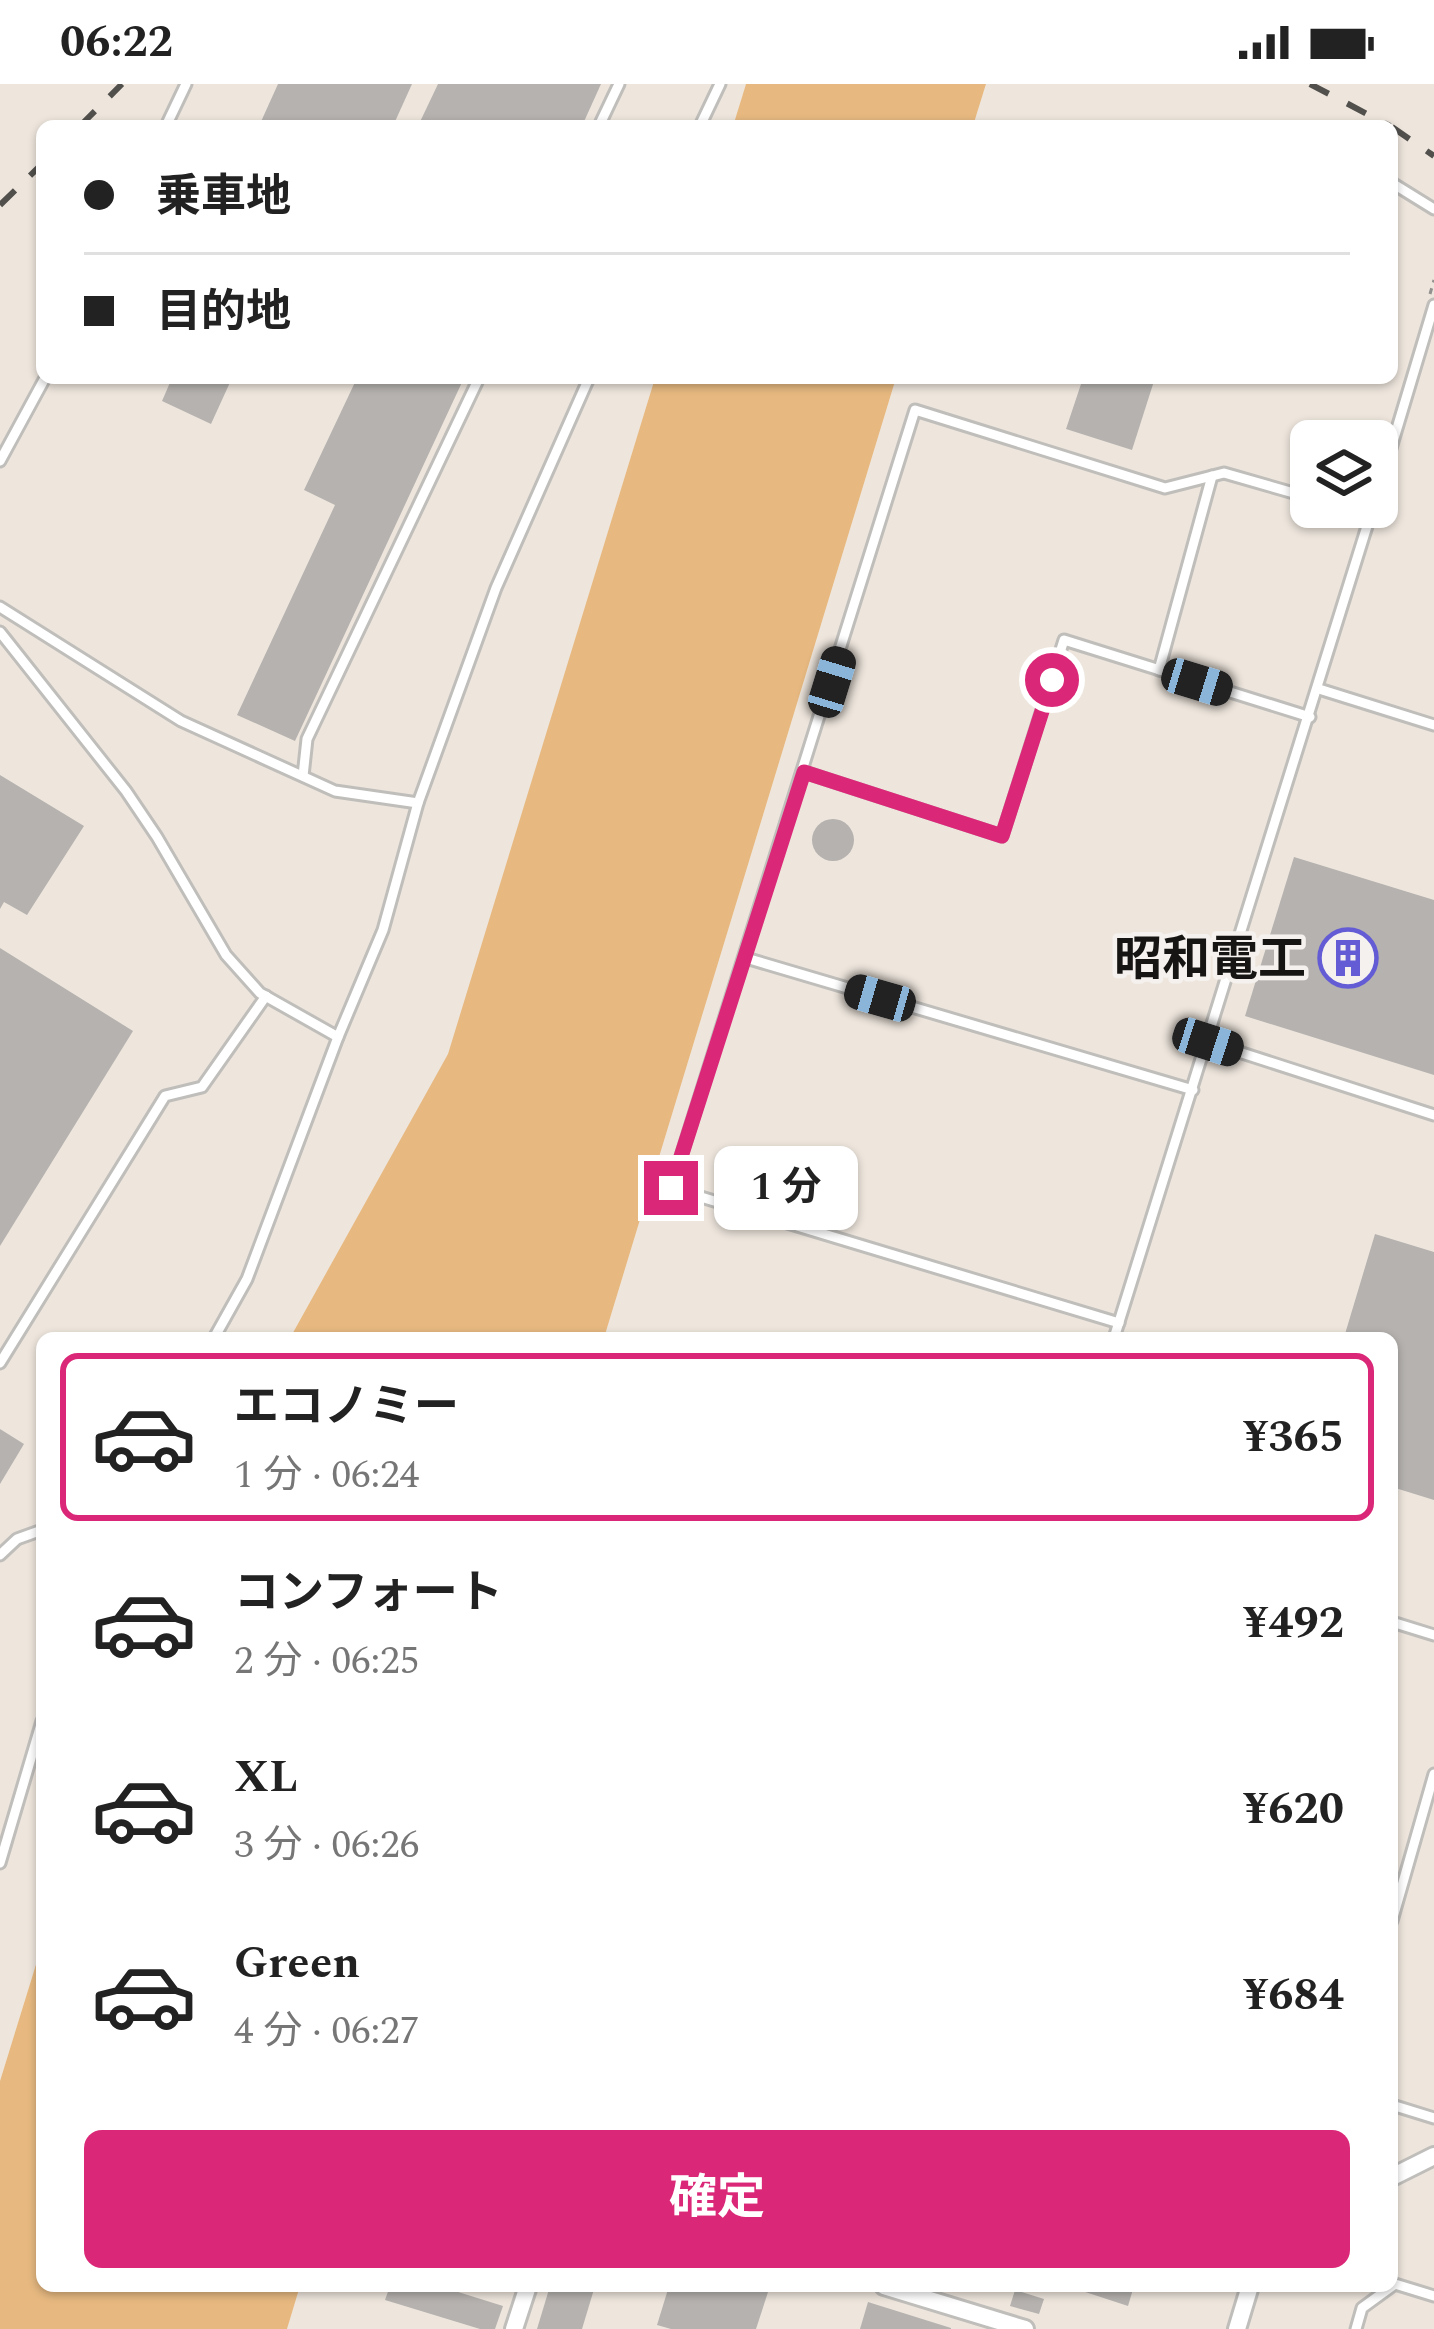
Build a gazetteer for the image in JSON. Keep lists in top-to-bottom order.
{
  "places": {
    "building": ["昭和電工"]
  },
  "page": {
    "status": "06:22",
    "banner": ["乗車地", "目的地"],
    "bubble": "1 分",
    "list": [
      {
        "name": "エコノミー",
        "note": "1 分 · 06:24",
        "value": "¥365"
      },
      {
        "name": "コンフォート",
        "note": "2 分 · 06:25",
        "value": "¥492"
      },
      {
        "name": "XL",
        "note": "3 分 · 06:26",
        "value": "¥620"
      },
      {
        "name": "Green",
        "note": "4 分 · 06:27",
        "value": "¥684"
      }
    ],
    "buttons": "確定"
  }
}
